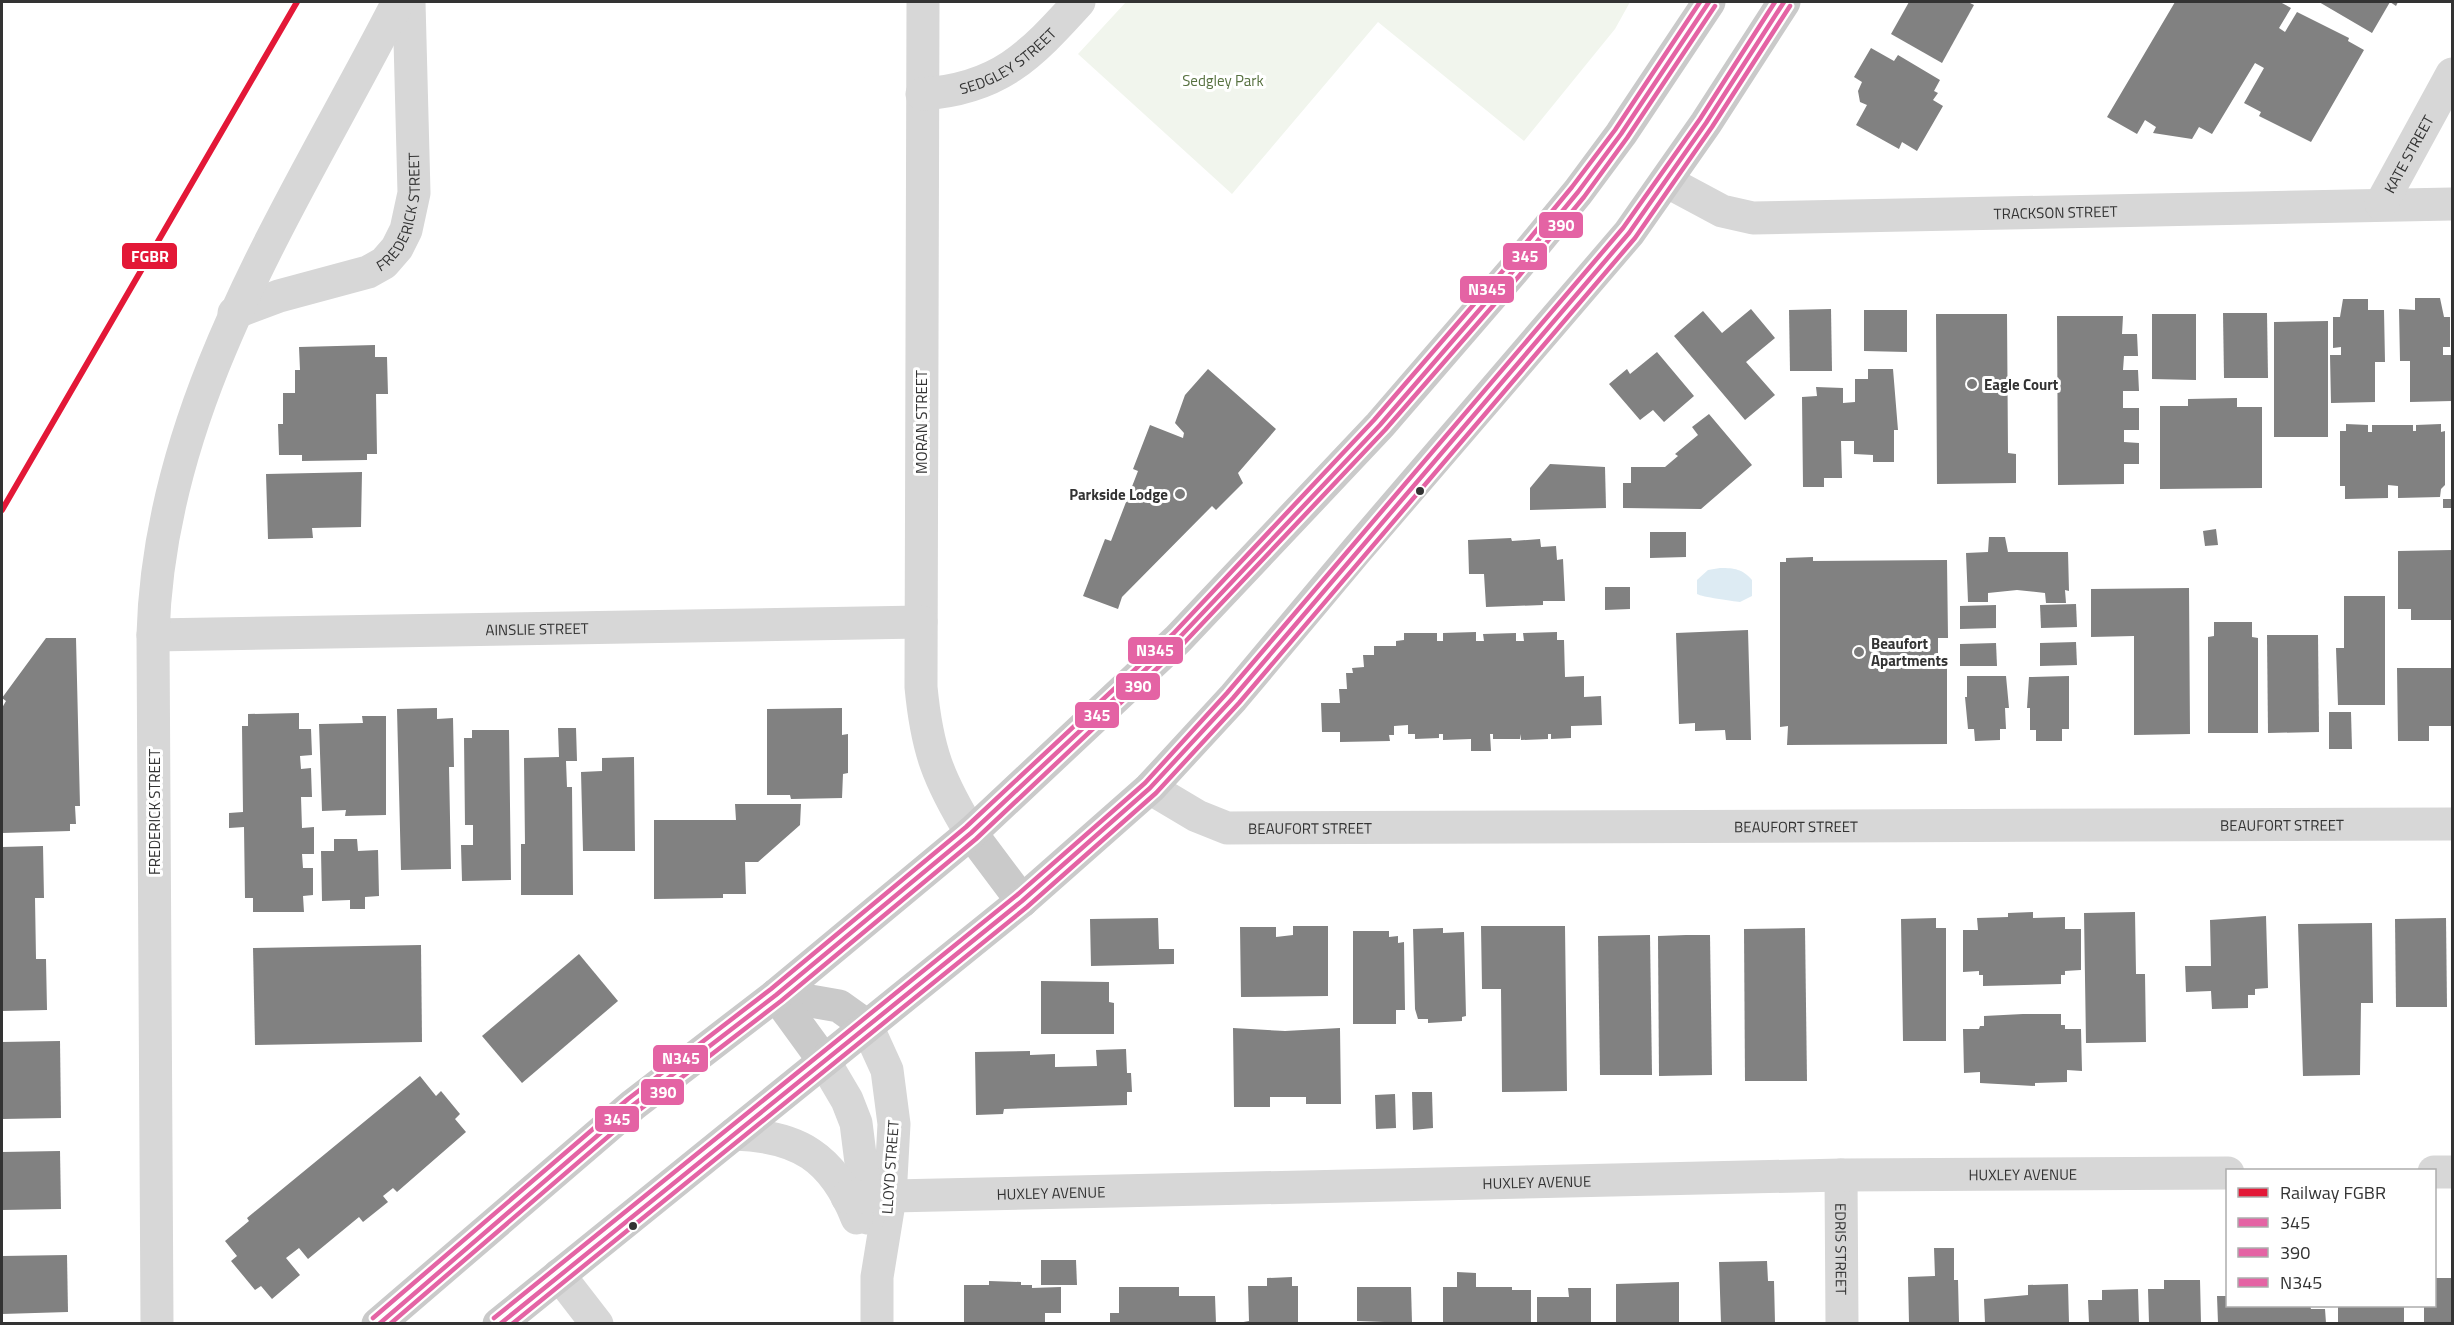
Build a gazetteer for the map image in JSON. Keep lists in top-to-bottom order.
{
  "streets": {
    "street": [
      "SEDGLEY STREET",
      "KATE STREET",
      "FREDERICK STREET",
      "TRACKSON STREET",
      "MORAN STREET",
      "AINSLIE STREET",
      "BEAUFORT STREET",
      "LLOYD STREET",
      "HUXLEY AVENUE",
      "EDRIS STREET"
    ]
  },
  "crossings": [
    ["SEDGLEY STREET", "MORAN STREET"],
    ["KATE STREET", "TRACKSON STREET"],
    ["FREDERICK STREET", "AINSLIE STREET"],
    ["MORAN STREET", "AINSLIE STREET"],
    ["LLOYD STREET", "HUXLEY AVENUE"],
    ["HUXLEY AVENUE", "EDRIS STREET"]
  ],
  "parks": ["Sedgley Park"],
  "places": ["Eagle Court", "Parkside Lodge", "Beaufort Apartments"],
  "lines": [
    "rail line FGBR",
    "transit line 345",
    "transit line N345",
    "transit line 390"
  ],
  "legend": [
    "Railway FGBR",
    "345",
    "390",
    "N345"
  ]
}
